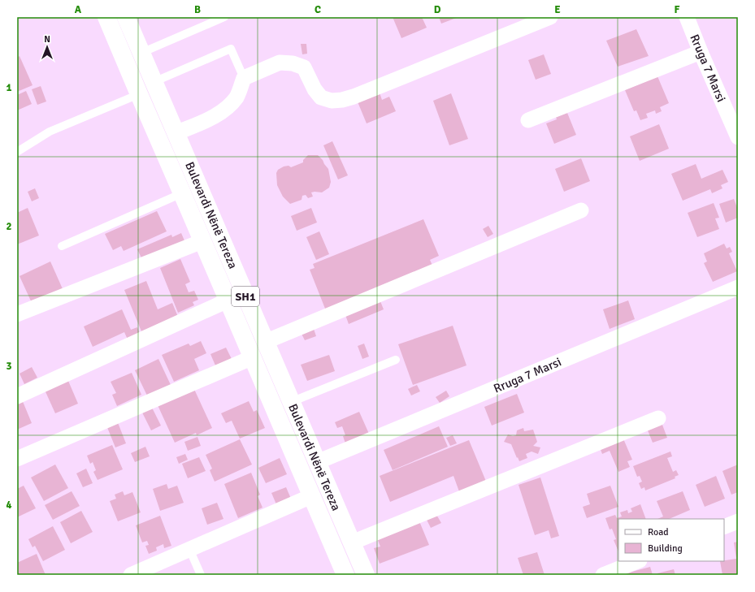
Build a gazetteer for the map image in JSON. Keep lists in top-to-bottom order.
{
  "streets": {
    "main road": ["Bulevardi Nënë Tereza", "SH1"],
    "street": ["Rruga 7 Marsi"]
  },
  "crossings": [
    ["Rruga 7 Marsi", "Bulevardi Nënë Tereza"]
  ],
  "legend": ["Road", "Building"],
  "north": "top",
  "grid": {
    "columns": [
      "A",
      "B",
      "C",
      "D",
      "E",
      "F"
    ],
    "rows": [
      "1",
      "2",
      "3",
      "4"
    ]
  }
}
